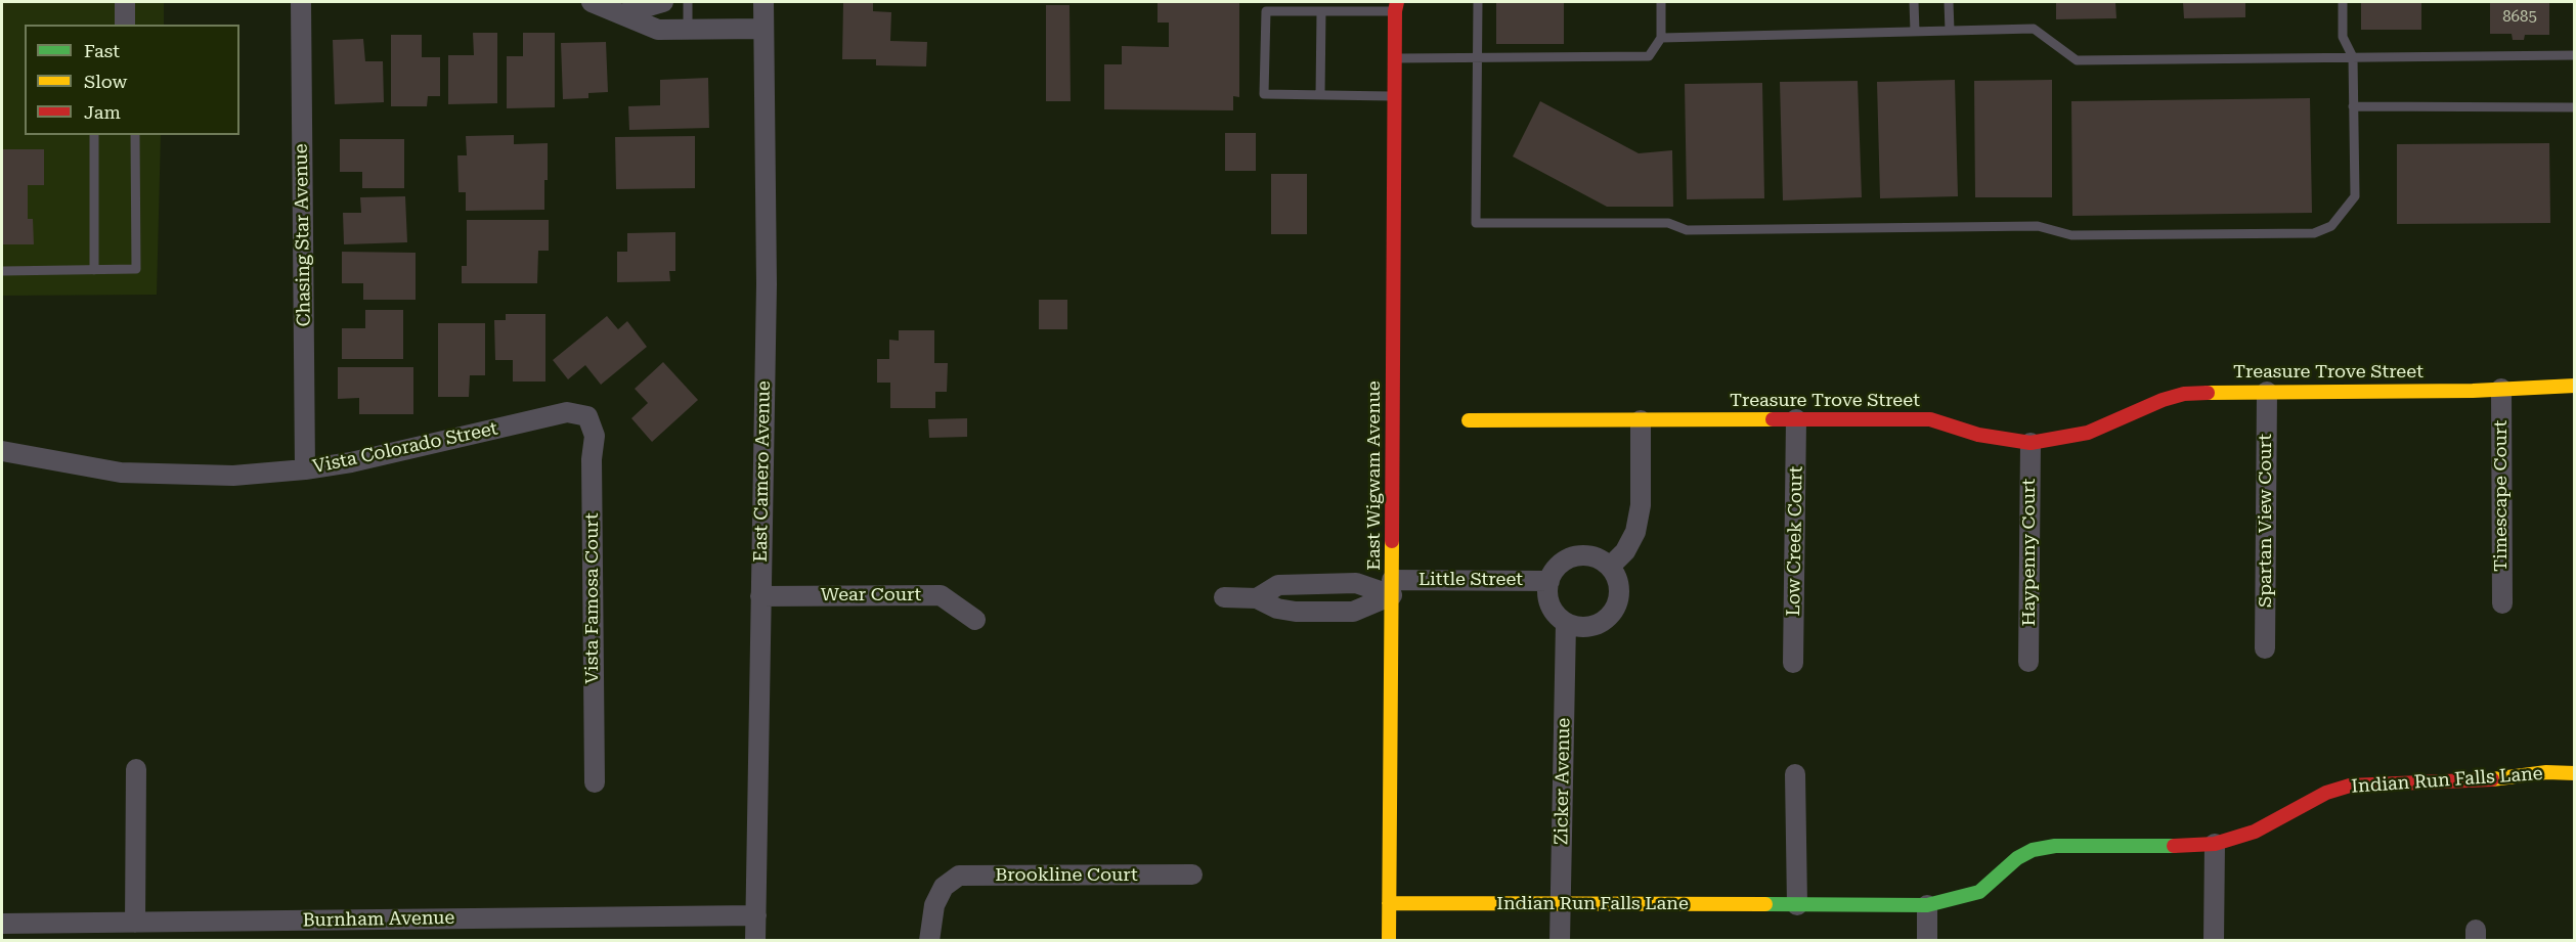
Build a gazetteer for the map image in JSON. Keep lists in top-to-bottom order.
{
  "streets": {
    "street": [
      "Chasing Star Avenue",
      "Treasure Trove Street",
      "Vista Colorado Street",
      "East Camero Avenue",
      "East Wigwam Avenue",
      "Timescape Court",
      "Spartan View Court",
      "Low Creek Court",
      "Haypenny Court",
      "Little Street",
      "Wear Court",
      "Vista Famosa Court",
      "Indian Run Falls Lane",
      "Zicker Avenue",
      "Brookline Court",
      "Burnham Avenue"
    ]
  },
  "crossings": [
    ["Chasing Star Avenue", "Vista Colorado Street"],
    ["Treasure Trove Street", "Timescape Court"],
    ["Treasure Trove Street", "Spartan View Court"],
    ["Treasure Trove Street", "Low Creek Court"],
    ["Treasure Trove Street", "Haypenny Court"],
    ["Vista Colorado Street", "Vista Famosa Court"],
    ["East Camero Avenue", "Wear Court"],
    ["East Camero Avenue", "Burnham Avenue"],
    ["East Wigwam Avenue", "Little Street"],
    ["East Wigwam Avenue", "Indian Run Falls Lane"],
    ["Little Street", "Zicker Avenue"],
    ["Indian Run Falls Lane", "Zicker Avenue"]
  ],
  "house_numbers": ["8685"],
  "legend": ["Fast", "Slow", "Jam"]
}
